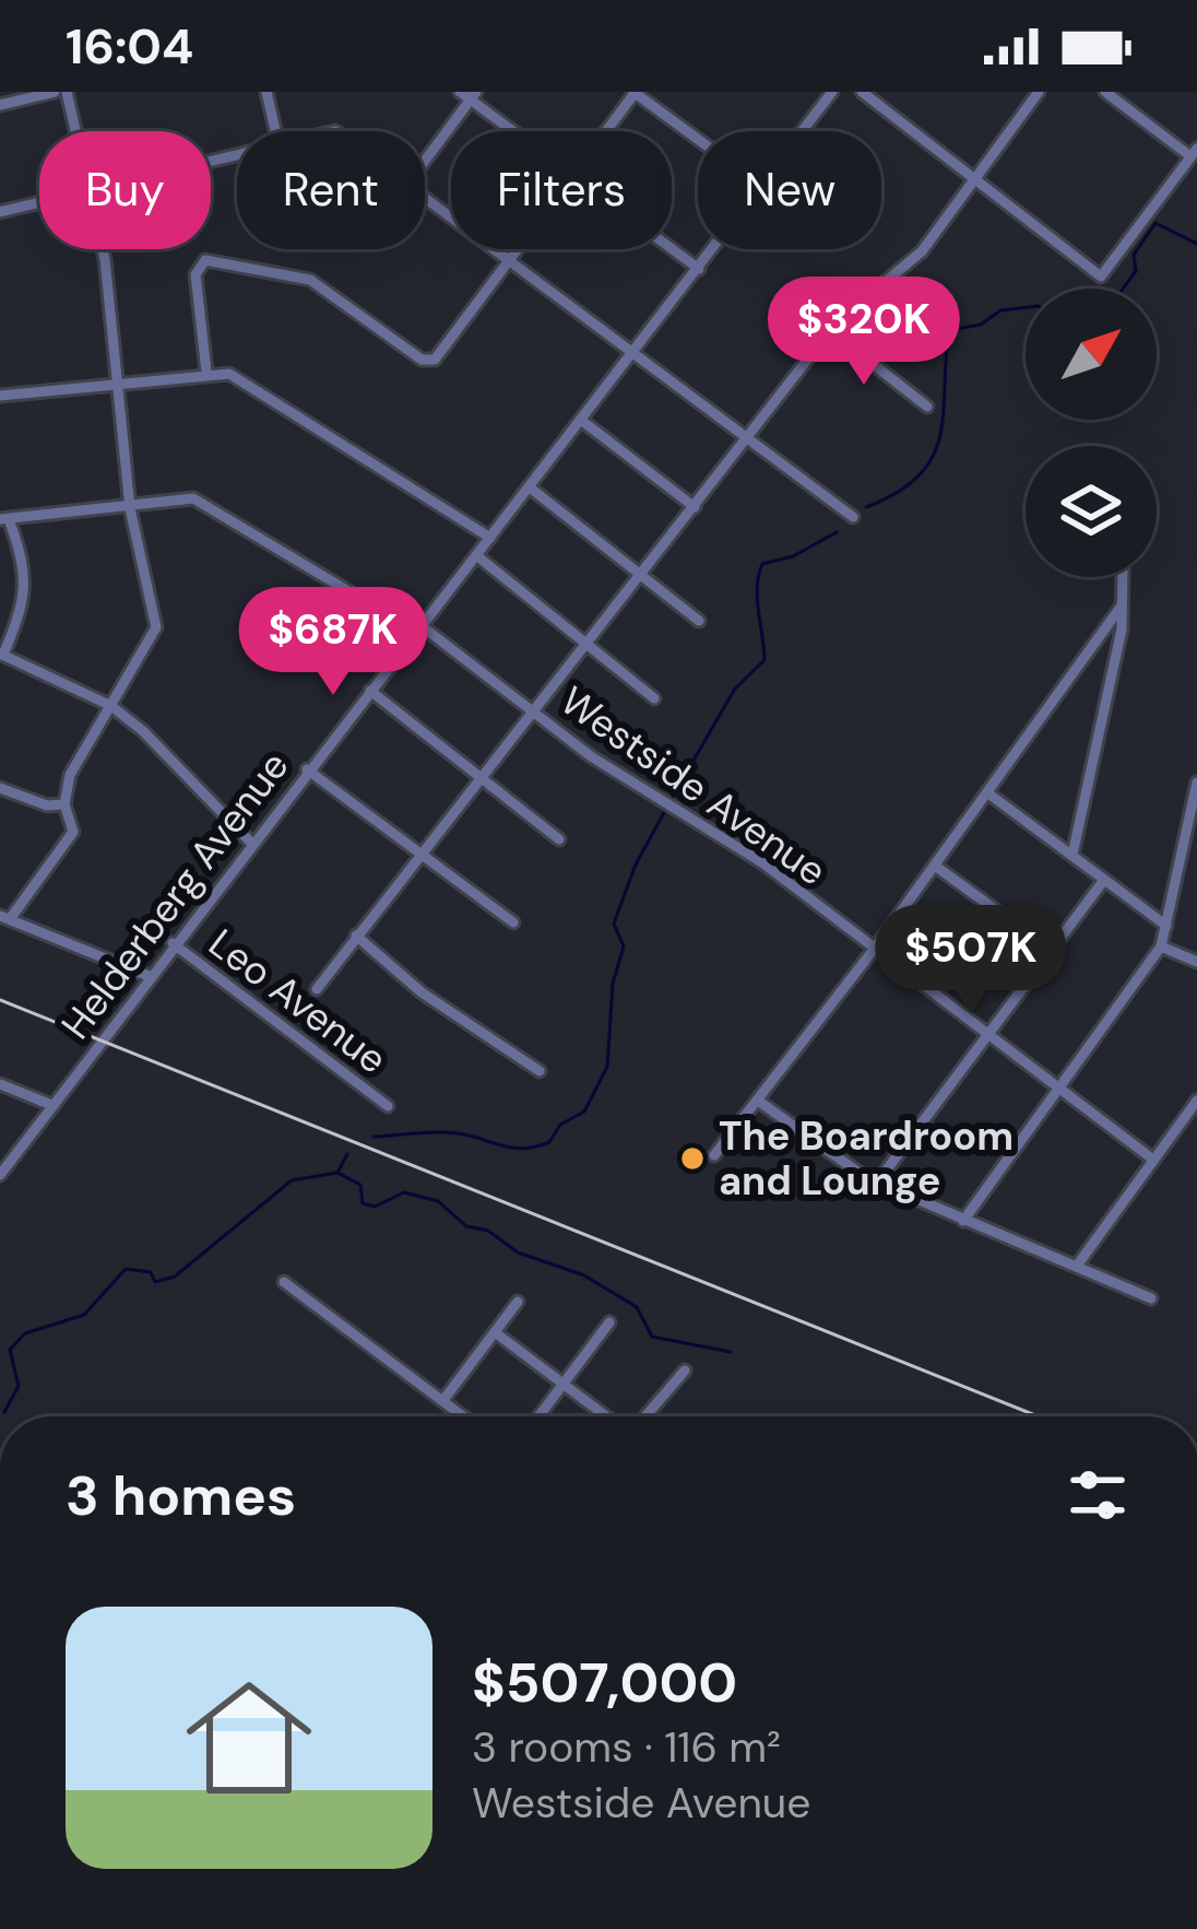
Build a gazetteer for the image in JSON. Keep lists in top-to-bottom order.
{
  "streets": {
    "street": ["Westside Avenue", "Helderberg Avenue", "Leo Avenue"]
  },
  "crossings": [
    ["Westside Avenue", "Helderberg Avenue"],
    ["Helderberg Avenue", "Leo Avenue"]
  ],
  "places": ["The Boardroom and Lounge"],
  "north": "top right",
  "page": {
    "status": "16:04",
    "chip": [
      "Buy",
      "Rent",
      "Filters",
      "New"
    ],
    "price": ["$320K", "$687K", "$507K"],
    "heading": "3 homes",
    "list": [
      {
        "name": "$507,000",
        "note": "3 rooms · 116 m² · Westside Avenue"
      }
    ]
  }
}
